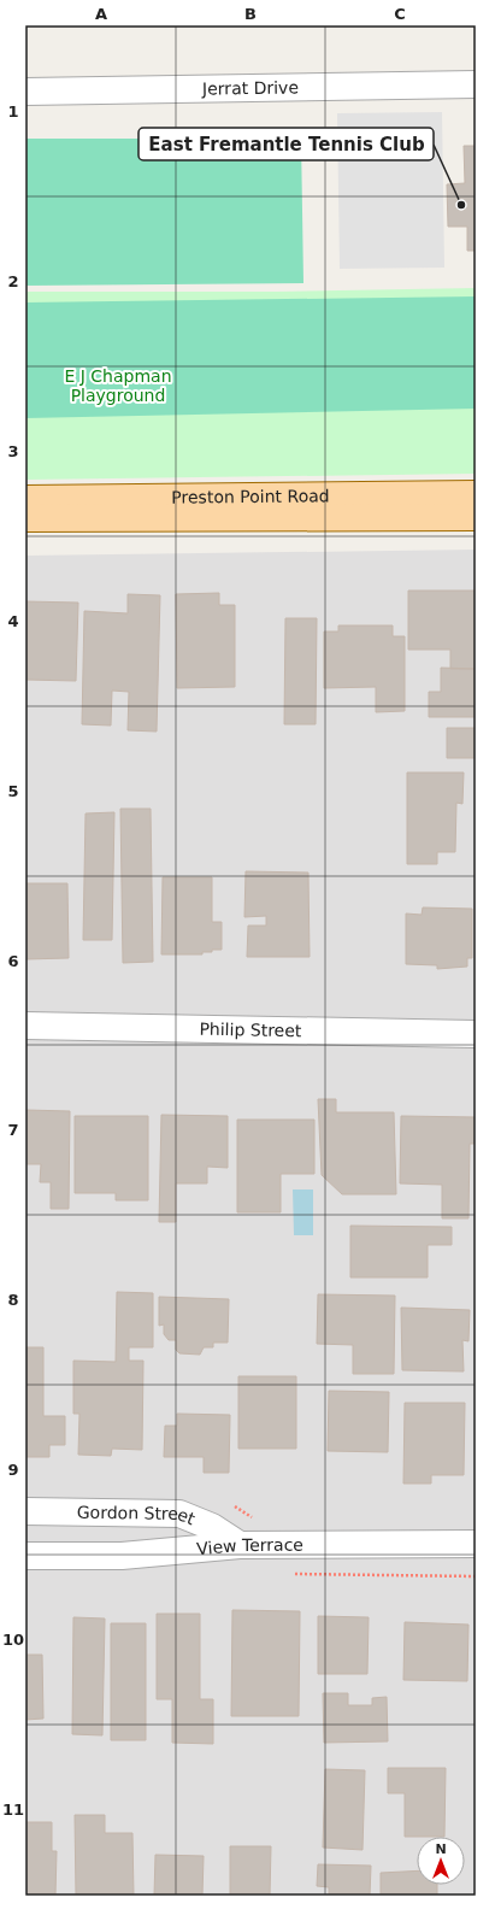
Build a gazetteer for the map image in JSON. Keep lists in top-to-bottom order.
{
  "streets": {
    "main road": ["Preston Point Road"],
    "street": [
      "Jerrat Drive",
      "Philip Street",
      "Gordon Street",
      "View Terrace"
    ]
  },
  "crossings": [
    ["Gordon Street", "View Terrace"]
  ],
  "parks": ["E J Chapman Playground"],
  "places": ["East Fremantle Tennis Club"],
  "north": "top",
  "grid": {
    "columns": ["A", "B", "C"],
    "rows": [
      "1",
      "2",
      "3",
      "4",
      "5",
      "6",
      "7",
      "8",
      "9",
      "10",
      "11"
    ]
  }
}
